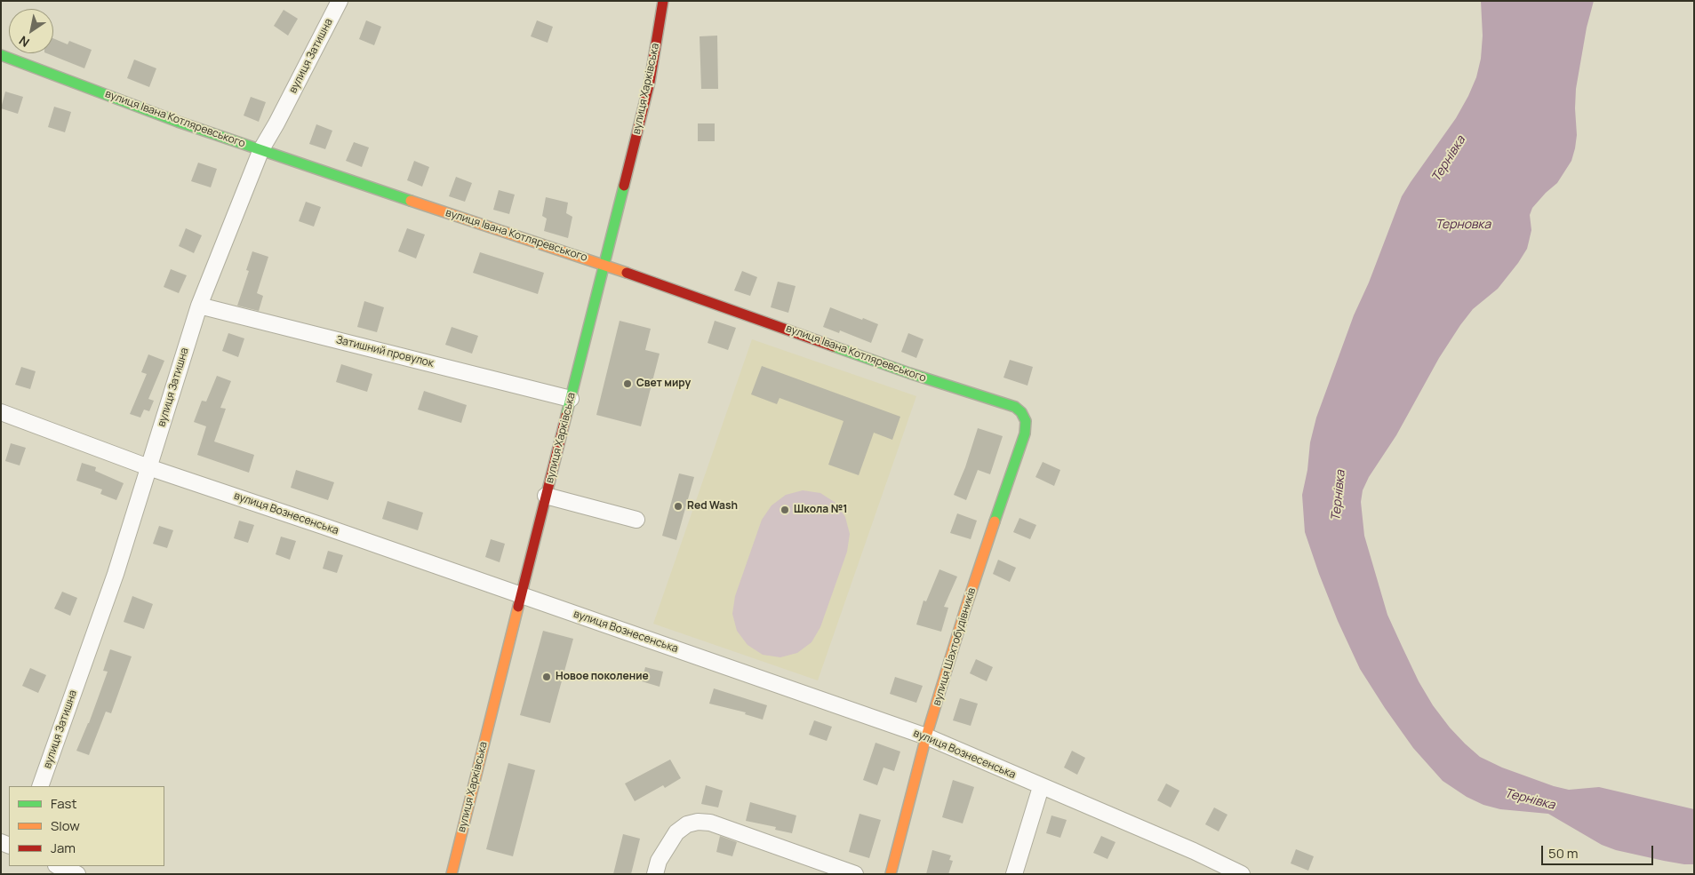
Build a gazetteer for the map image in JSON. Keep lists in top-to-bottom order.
{
  "streets": {
    "street": [
      "вулиця Затишна",
      "вулиця Харківська",
      "вулиця Івана Котляревського",
      "Затишний провулок",
      "вулиця Вознесенська",
      "вулиця Шахтобудівників"
    ]
  },
  "crossings": [
    ["вулиця Затишна", "вулиця Івана Котляревського"],
    ["вулиця Затишна", "Затишний провулок"],
    ["вулиця Затишна", "вулиця Вознесенська"],
    ["вулиця Харківська", "вулиця Івана Котляревського"],
    ["вулиця Харківська", "Затишний провулок"],
    ["вулиця Харківська", "вулиця Вознесенська"],
    ["вулиця Івана Котляревського", "вулиця Шахтобудівників"],
    ["вулиця Вознесенська", "вулиця Шахтобудівників"]
  ],
  "water": ["Тернівка", "Терновка"],
  "places": [
    "Свет миру",
    "Red Wash",
    "Школа №1",
    "Новое поколение"
  ],
  "legend": ["Fast", "Slow", "Jam"],
  "scale_bar": "50 m",
  "north": "bottom left"
}
